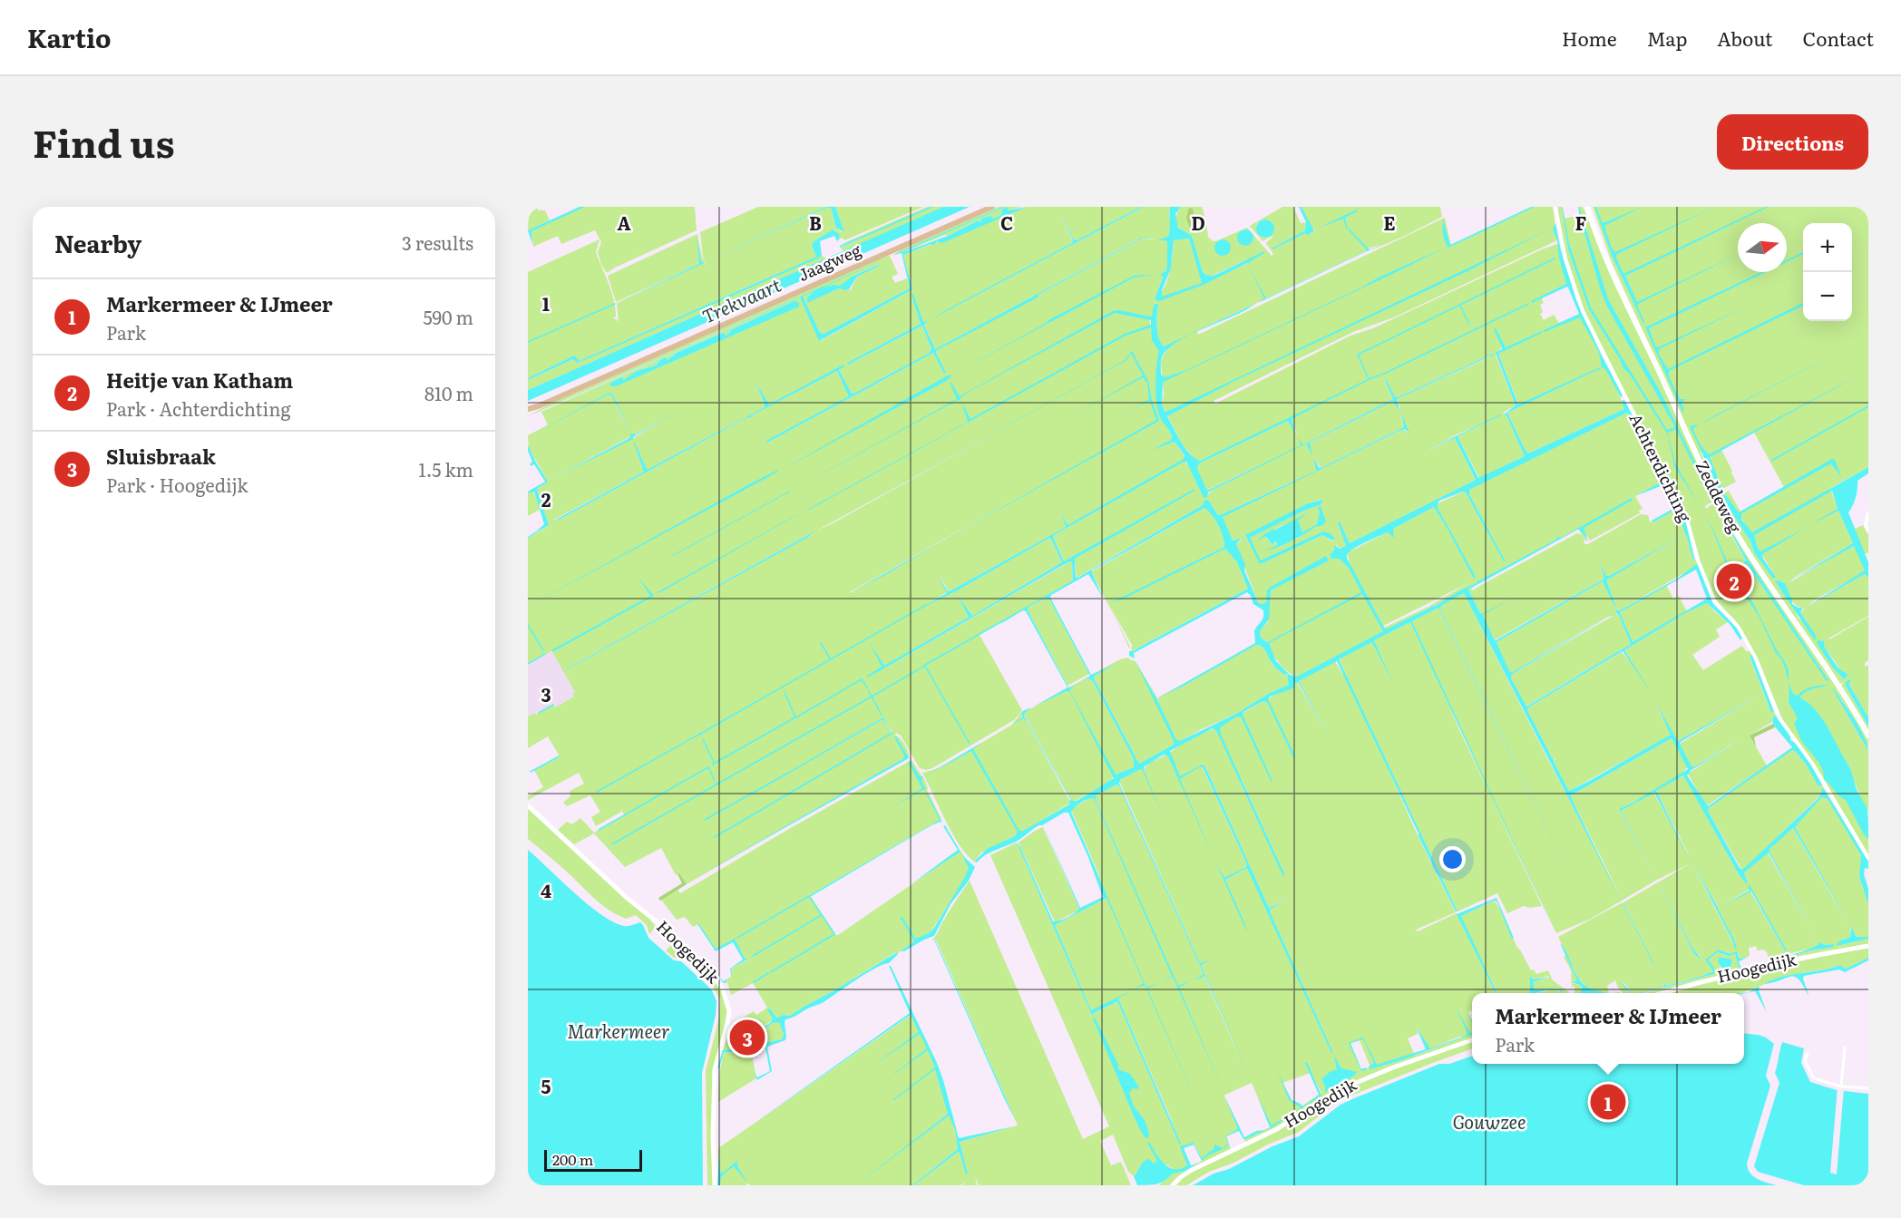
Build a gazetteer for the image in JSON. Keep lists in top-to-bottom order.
{
  "streets": {
    "main road": ["Jaagweg", "Zeddeweg"],
    "street": ["Achterdichting", "Hoogedijk"]
  },
  "water": ["Trekvaart", "Markermeer", "Gouwzee"],
  "scale_bar": "200 m",
  "north": "right",
  "page": {
    "header": "Kartio",
    "nav": [
      "Home",
      "Map",
      "About",
      "Contact"
    ],
    "title": "Find us",
    "buttons": "Directions",
    "heading": ["Nearby", "3 results"],
    "map_buttons": ["+", "−"],
    "list": [
      {
        "mark": "1",
        "name": "Markermeer & IJmeer",
        "note": "Park",
        "value": "590 m"
      },
      {
        "mark": "2",
        "name": "Heitje van Katham",
        "note": "Park · Achterdichting",
        "value": "810 m"
      },
      {
        "mark": "3",
        "name": "Sluisbraak",
        "note": "Park · Hoogedijk",
        "value": "1.5 km"
      }
    ],
    "pins": ["2", "3", "1"],
    "popup": ["Markermeer & IJmeer", "Park"],
    "scale": "200 m"
  },
  "grid": {
    "columns": [
      "A",
      "B",
      "C",
      "D",
      "E",
      "F"
    ],
    "rows": [
      "1",
      "2",
      "3",
      "4",
      "5"
    ]
  }
}
